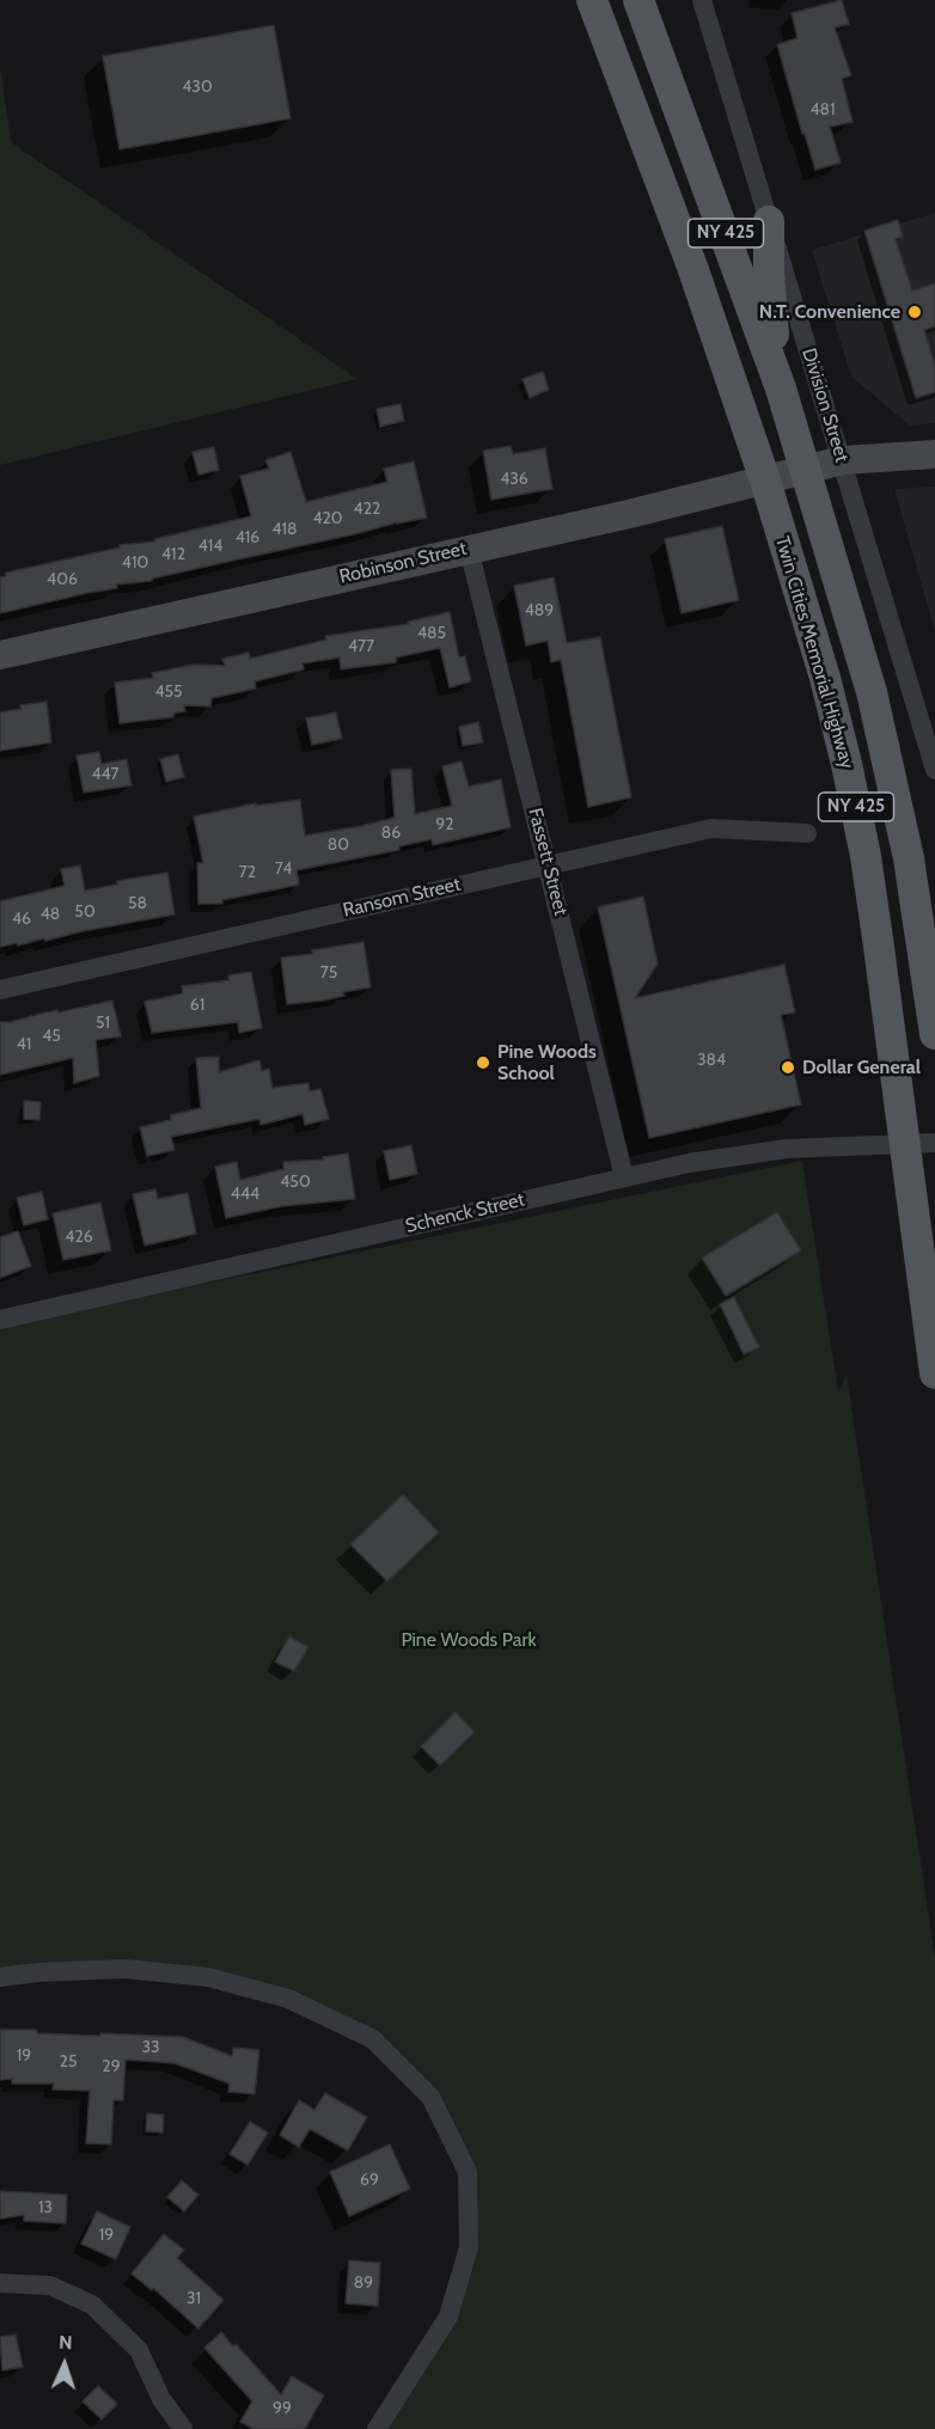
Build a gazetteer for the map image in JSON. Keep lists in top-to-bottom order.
{
  "streets": {
    "main road": ["NY 425", "Twin Cities Memorial Highway"],
    "street": [
      "Division Street",
      "Robinson Street",
      "Fassett Street",
      "Ransom Street",
      "Schenck Street"
    ]
  },
  "crossings": [
    ["Division Street", "Robinson Street"],
    ["Robinson Street", "Twin Cities Memorial Highway"],
    ["Robinson Street", "Fassett Street"],
    ["Twin Cities Memorial Highway", "Schenck Street"],
    ["Fassett Street", "Ransom Street"],
    ["Fassett Street", "Schenck Street"]
  ],
  "parks": ["Pine Woods Park"],
  "places": ["N.T. Convenience", "Pine Woods School", "Dollar General"],
  "house_numbers": [
    "430",
    "481",
    "436",
    "422",
    "420",
    "418",
    "416",
    "414",
    "412",
    "410",
    "406",
    "489",
    "485",
    "477",
    "455",
    "447",
    "92",
    "86",
    "80",
    "74",
    "72",
    "58",
    "50",
    "48",
    "46",
    "75",
    "61",
    "51",
    "45",
    "41",
    "384",
    "450",
    "444",
    "426",
    "33",
    "19",
    "25",
    "29",
    "69",
    "13",
    "19",
    "89",
    "31",
    "99"
  ],
  "north": "top"
}
